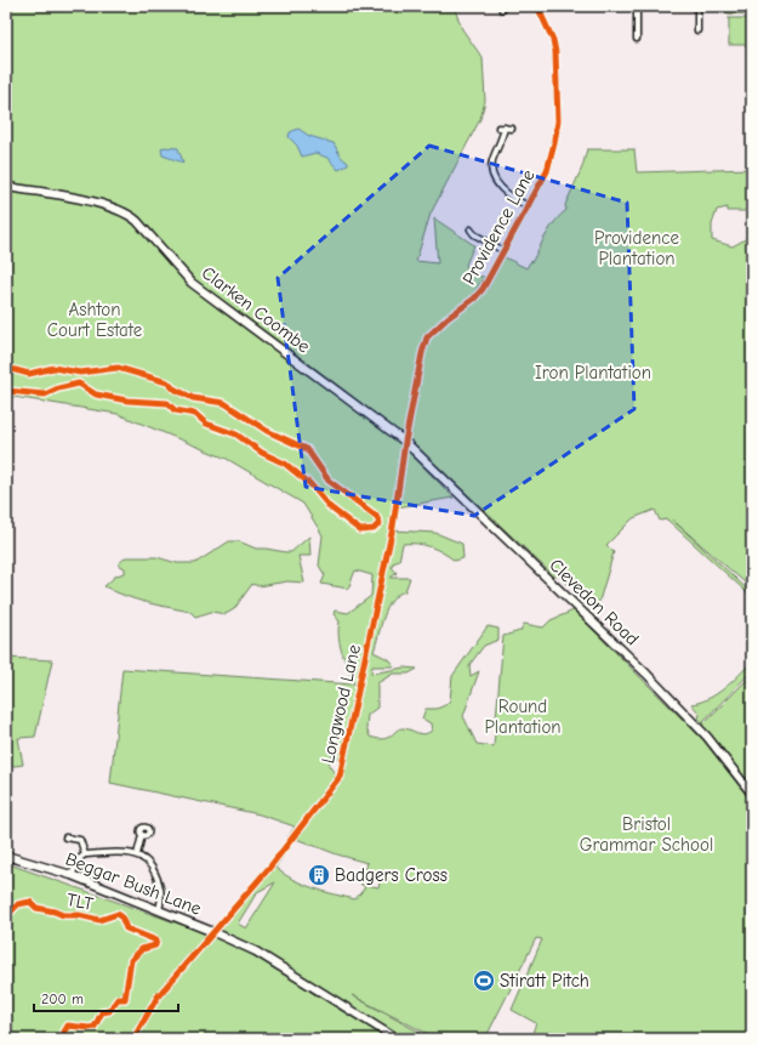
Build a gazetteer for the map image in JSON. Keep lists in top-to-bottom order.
{
  "streets": {
    "main road": ["Clarken Coombe", "Clevedon Road", "Beggar Bush Lane"],
    "street": ["Providence Lane", "Longwood Lane"],
    "cycle path": ["TLT"]
  },
  "crossings": [
    ["Providence Lane", "Clarken Coombe"],
    ["Providence Lane", "Clevedon Road"],
    ["Providence Lane", "Longwood Lane"],
    ["Clarken Coombe", "Clevedon Road"],
    ["Clarken Coombe", "Longwood Lane"],
    ["Clevedon Road", "Longwood Lane"],
    ["Longwood Lane", "Beggar Bush Lane"]
  ],
  "parks": [
    "Providence Plantation",
    "Ashton Court Estate",
    "Iron Plantation",
    "Round Plantation",
    "Bristol Grammar School"
  ],
  "places": {
    "building": ["Badgers Cross"],
    "sports": ["Stiratt Pitch"]
  },
  "scale_bar": "200 m"
}
